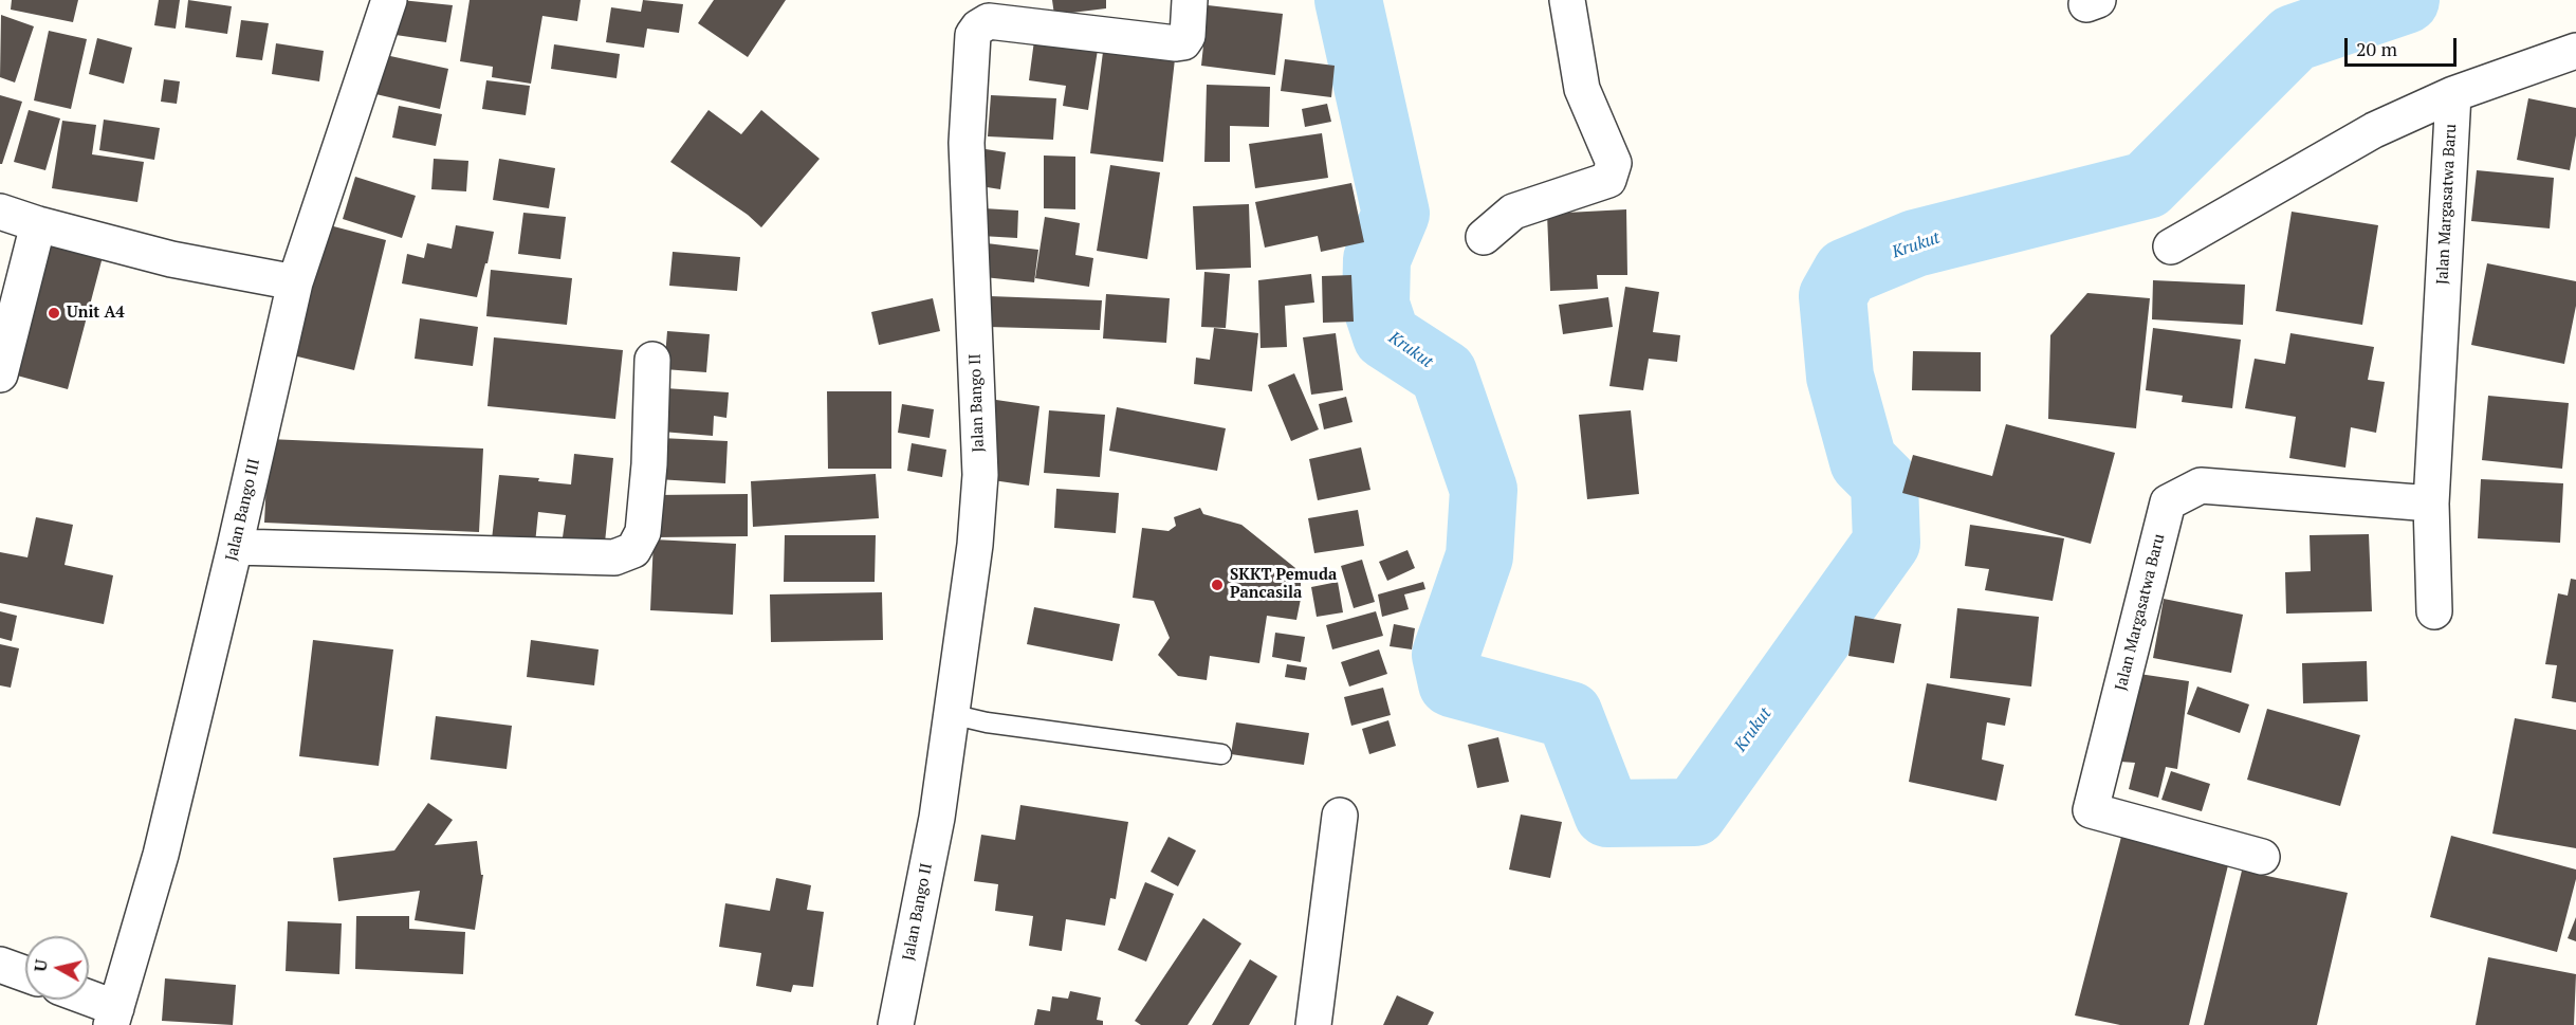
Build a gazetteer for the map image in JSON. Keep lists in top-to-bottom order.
{
  "streets": {
    "street": ["Jalan Margasatwa Baru", "Jalan Bango II", "Jalan Bango III"]
  },
  "water": ["Krukut"],
  "places": ["Unit A4", "SKKT Pemuda Pancasila"],
  "scale_bar": "20 m",
  "north": "left"
}
